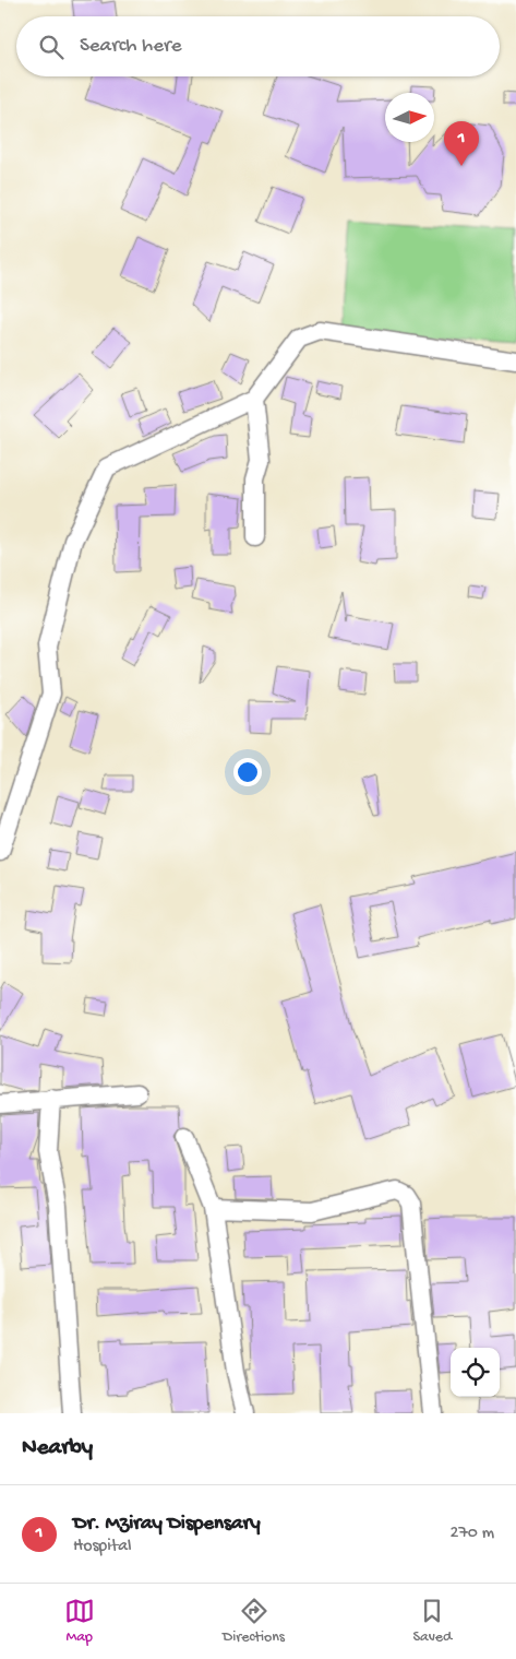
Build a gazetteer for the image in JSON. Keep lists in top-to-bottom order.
{
  "north": "right",
  "page": {
    "search": "Search here",
    "pins": "1",
    "heading": "Nearby",
    "list": [
      {
        "mark": "1",
        "name": "Dr. Mziray Dispensary",
        "note": "Hospital",
        "value": "270 m"
      }
    ],
    "nav": ["Map", "Directions", "Saved"]
  }
}
